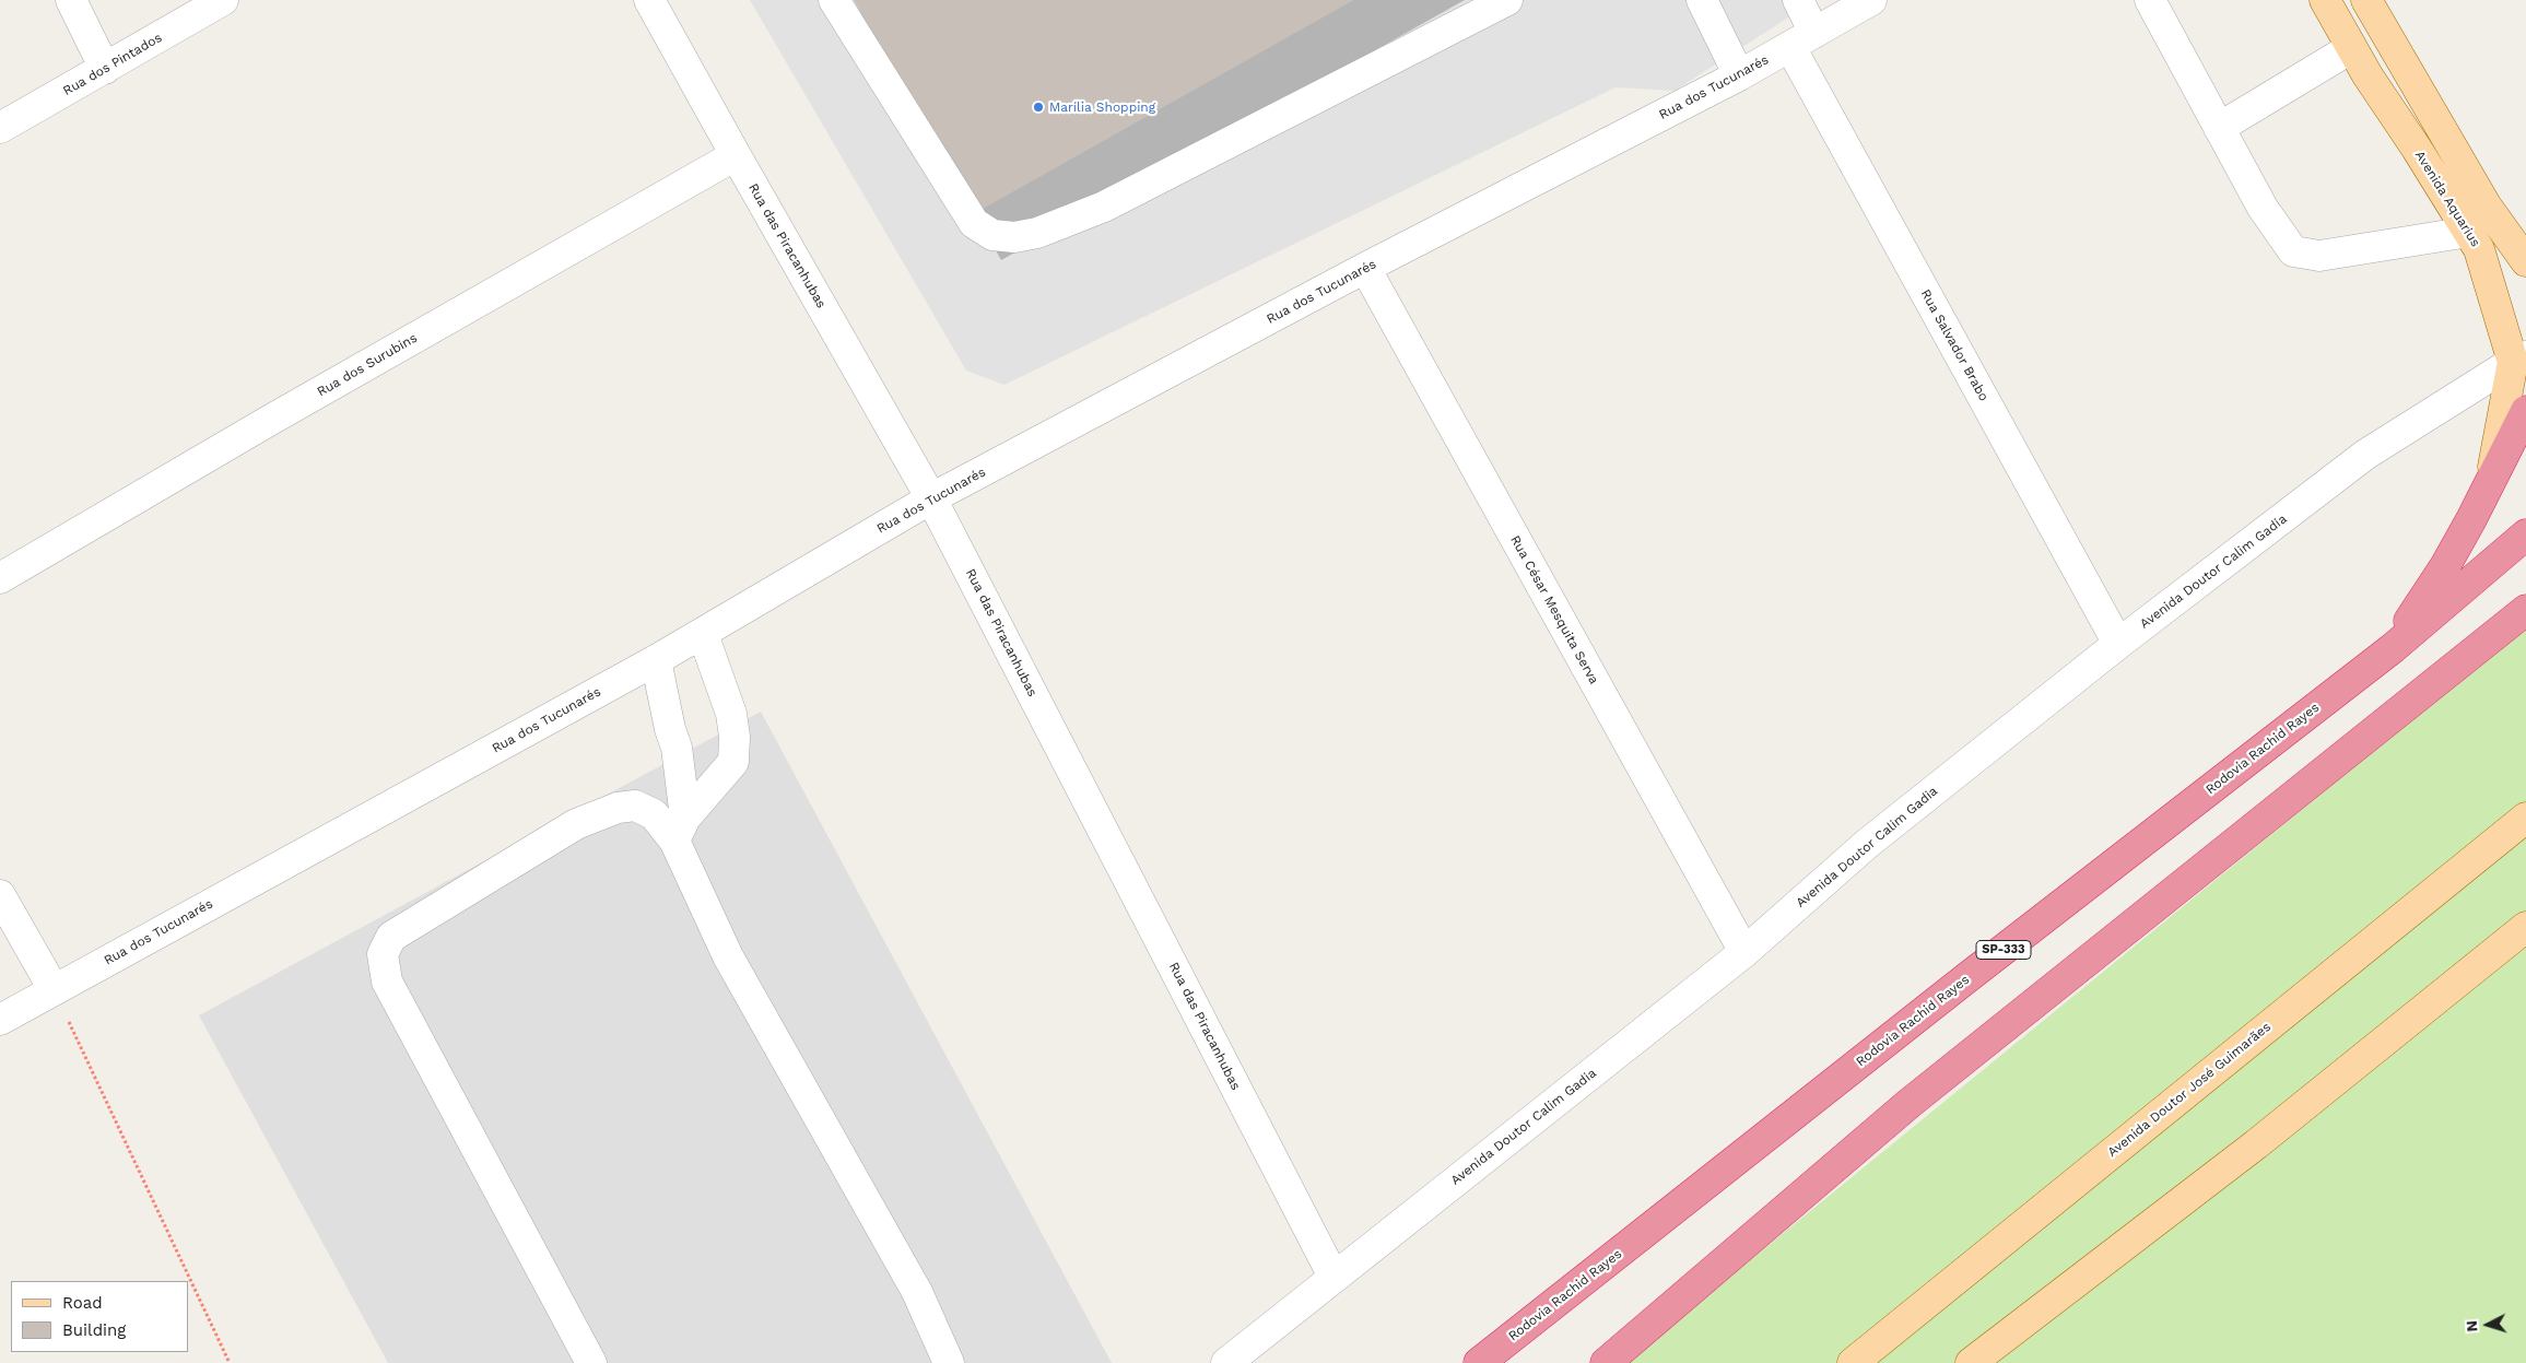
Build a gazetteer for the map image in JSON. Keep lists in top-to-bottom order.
{
  "streets": {
    "highway": ["Rodovia Rachid Rayes", "SP-333"],
    "main road": ["Avenida Aquarius", "Avenida Doutor José Guimarães"],
    "street": [
      "Rua dos Pintados",
      "Rua dos Tucunarés",
      "Rua das Piracanhubas",
      "Rua Salvador Brabo",
      "Rua dos Surubins",
      "Avenida Doutor Calim Gadia",
      "Rua César Mesquita Serva"
    ]
  },
  "crossings": [
    ["Rua dos Tucunarés", "Rua das Piracanhubas"],
    ["Rua dos Tucunarés", "Rua Salvador Brabo"],
    ["Rua dos Tucunarés", "Rua César Mesquita Serva"],
    ["Avenida Aquarius", "Avenida Doutor Calim Gadia"],
    ["Rua das Piracanhubas", "Rua dos Surubins"],
    ["Rua das Piracanhubas", "Avenida Doutor Calim Gadia"],
    ["Rua Salvador Brabo", "Avenida Doutor Calim Gadia"],
    ["Avenida Doutor Calim Gadia", "Rua César Mesquita Serva"]
  ],
  "places": ["Marília Shopping"],
  "legend": ["Road", "Building"],
  "north": "left"
}
